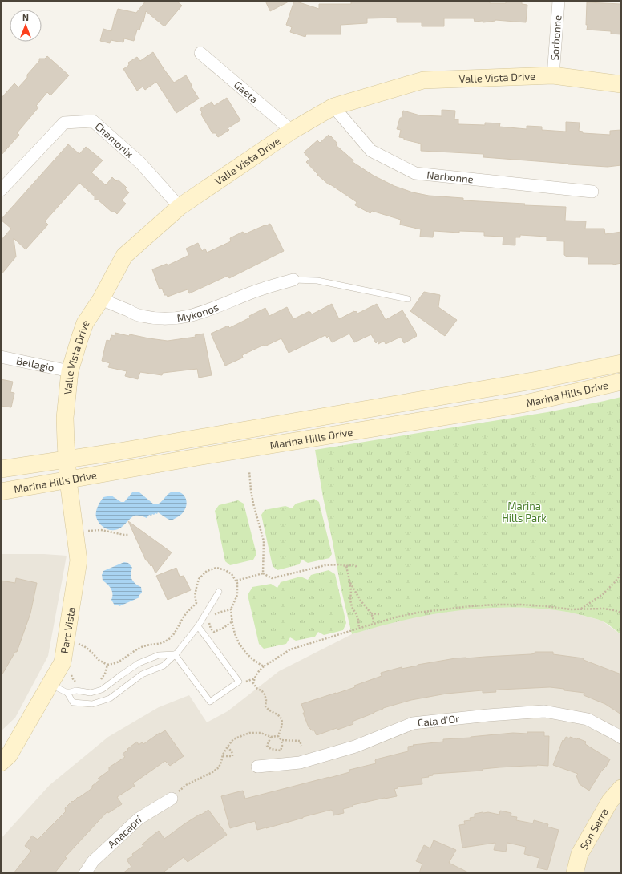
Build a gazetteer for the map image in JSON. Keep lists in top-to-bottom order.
{
  "streets": {
    "street": [
      "Sorbonne",
      "Valle Vista Drive",
      "Gaeta",
      "Chamonix",
      "Narbonne",
      "Mykonos",
      "Bellagio",
      "Marina Hills Drive",
      "Parc Vista",
      "Cala d'Or",
      "Son Serra",
      "Anacapri"
    ]
  },
  "crossings": [
    ["Sorbonne", "Valle Vista Drive"],
    ["Valle Vista Drive", "Gaeta"],
    ["Valle Vista Drive", "Chamonix"],
    ["Valle Vista Drive", "Narbonne"],
    ["Valle Vista Drive", "Mykonos"],
    ["Valle Vista Drive", "Bellagio"],
    ["Valle Vista Drive", "Marina Hills Drive"],
    ["Valle Vista Drive", "Parc Vista"],
    ["Marina Hills Drive", "Parc Vista"]
  ],
  "parks": ["Marina Hills Park"],
  "north": "top"
}
